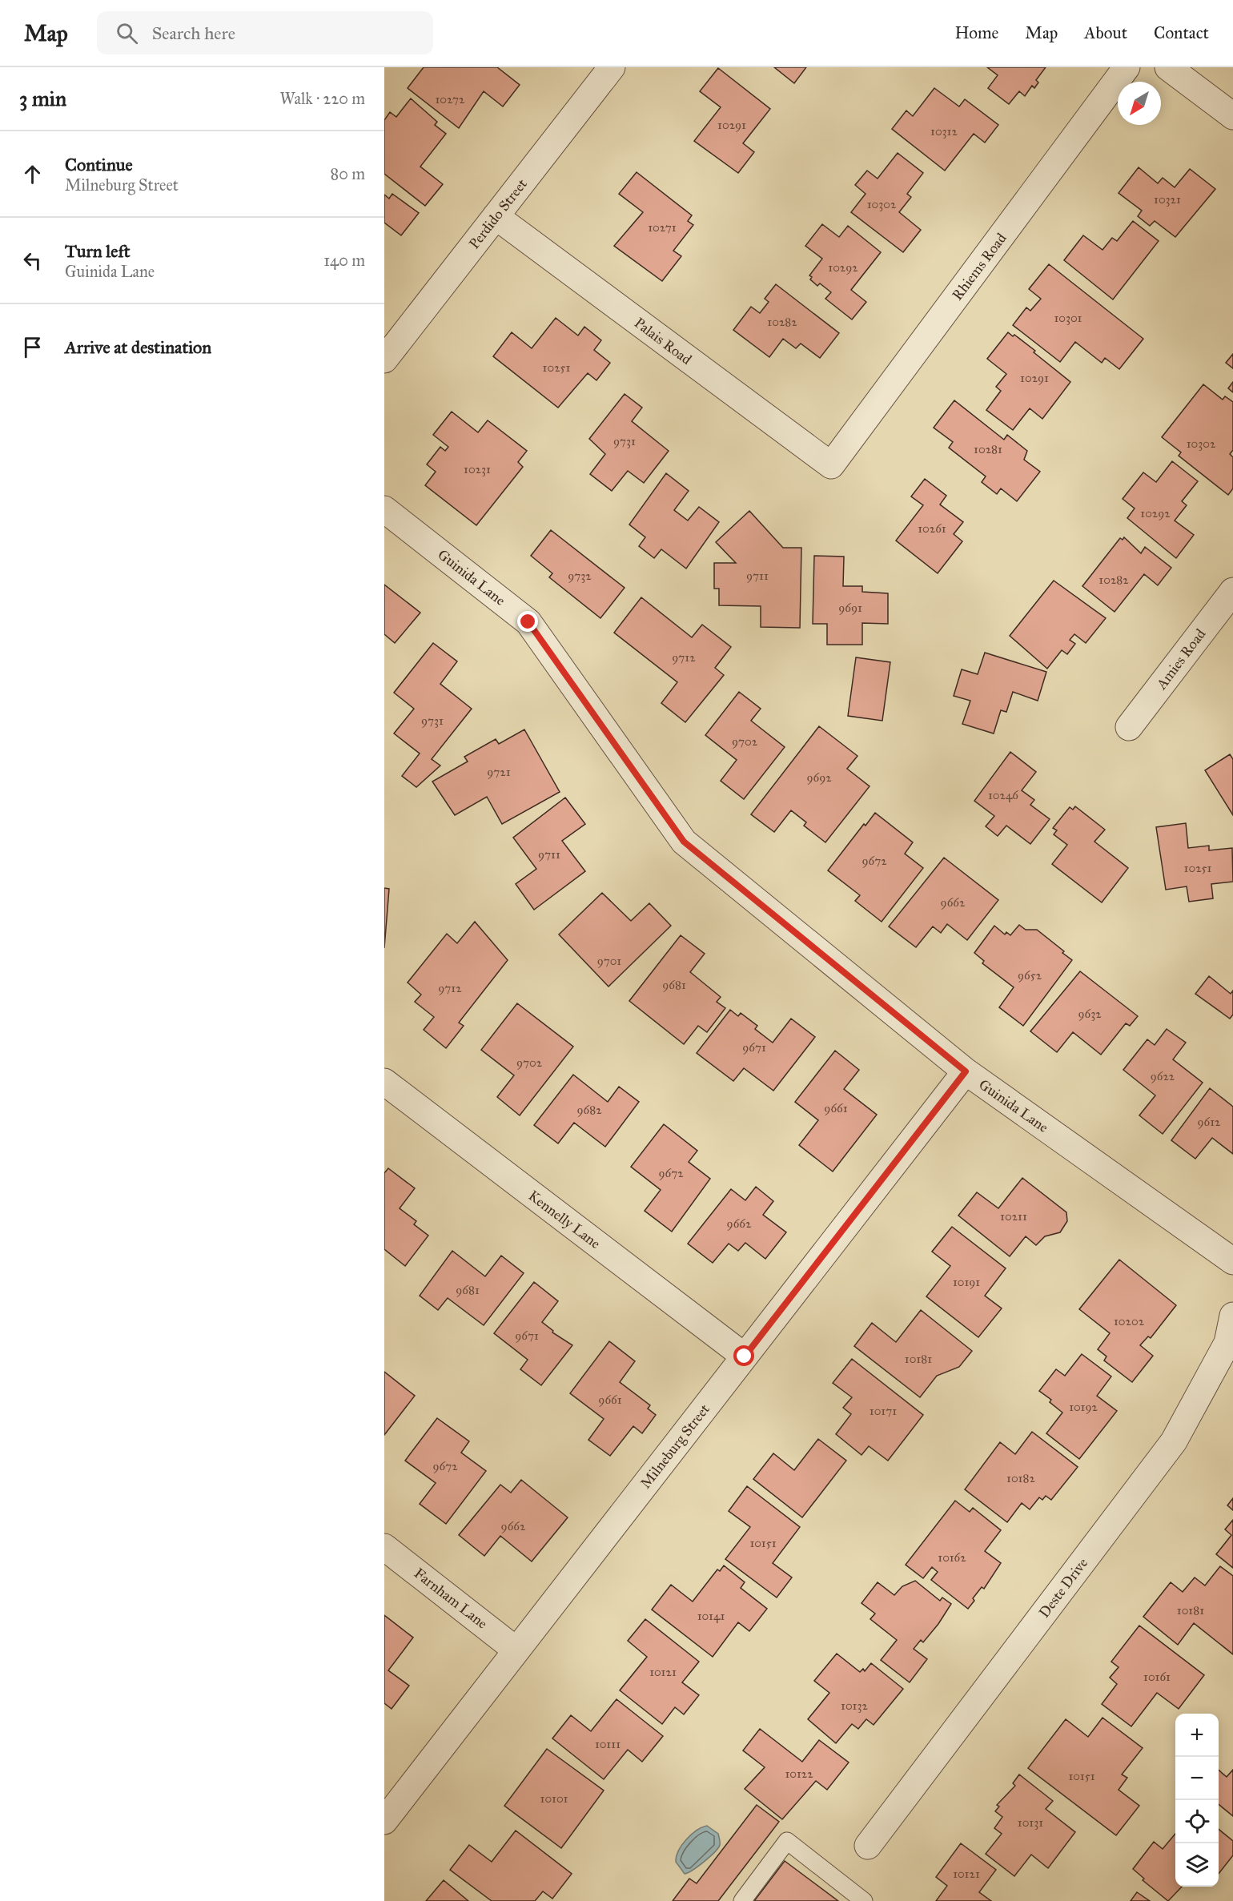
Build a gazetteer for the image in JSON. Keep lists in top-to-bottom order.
{
  "streets": {
    "street": [
      "Perdido Street",
      "Rhiems Road",
      "Palais Road",
      "Guinida Lane",
      "Amies Road",
      "Kennelly Lane",
      "Milneburg Street",
      "Deste Drive",
      "Farnham Lane"
    ]
  },
  "crossings": [
    ["Perdido Street", "Palais Road"],
    ["Rhiems Road", "Palais Road"],
    ["Guinida Lane", "Milneburg Street"],
    ["Kennelly Lane", "Milneburg Street"],
    ["Milneburg Street", "Farnham Lane"]
  ],
  "house_numbers": [
    "10272",
    "10291",
    "10312",
    "10321",
    "10302",
    "10271",
    "10292",
    "10301",
    "10282",
    "10251",
    "10291",
    "9731",
    "10302",
    "10281",
    "10231",
    "10292",
    "10261",
    "9732",
    "9711",
    "10282",
    "9691",
    "9712",
    "9731",
    "9702",
    "9721",
    "9692",
    "10246",
    "9711",
    "9672",
    "10251",
    "9662",
    "9701",
    "9652",
    "9681",
    "9712",
    "9632",
    "9671",
    "9702",
    "9622",
    "9661",
    "9682",
    "9612",
    "9672",
    "10211",
    "9662",
    "10191",
    "9681",
    "10202",
    "9671",
    "10181",
    "9661",
    "10192",
    "10171",
    "9672",
    "10182",
    "9662",
    "10151",
    "10162",
    "10181",
    "10141",
    "10121",
    "10161",
    "10132",
    "10111",
    "10122",
    "10151",
    "10101",
    "10131",
    "10121"
  ],
  "north": "bottom left",
  "page": {
    "header": "Map",
    "search": "Search here",
    "nav": [
      "Home",
      "Map",
      "About",
      "Contact"
    ],
    "heading": ["3 min", "Walk · 220 m"],
    "list": [
      ["Continue", "Milneburg Street", "80 m"],
      ["Turn left", "Guinida Lane", "140 m"],
      "Arrive at destination"
    ],
    "map_buttons": ["+", "−"]
  }
}
